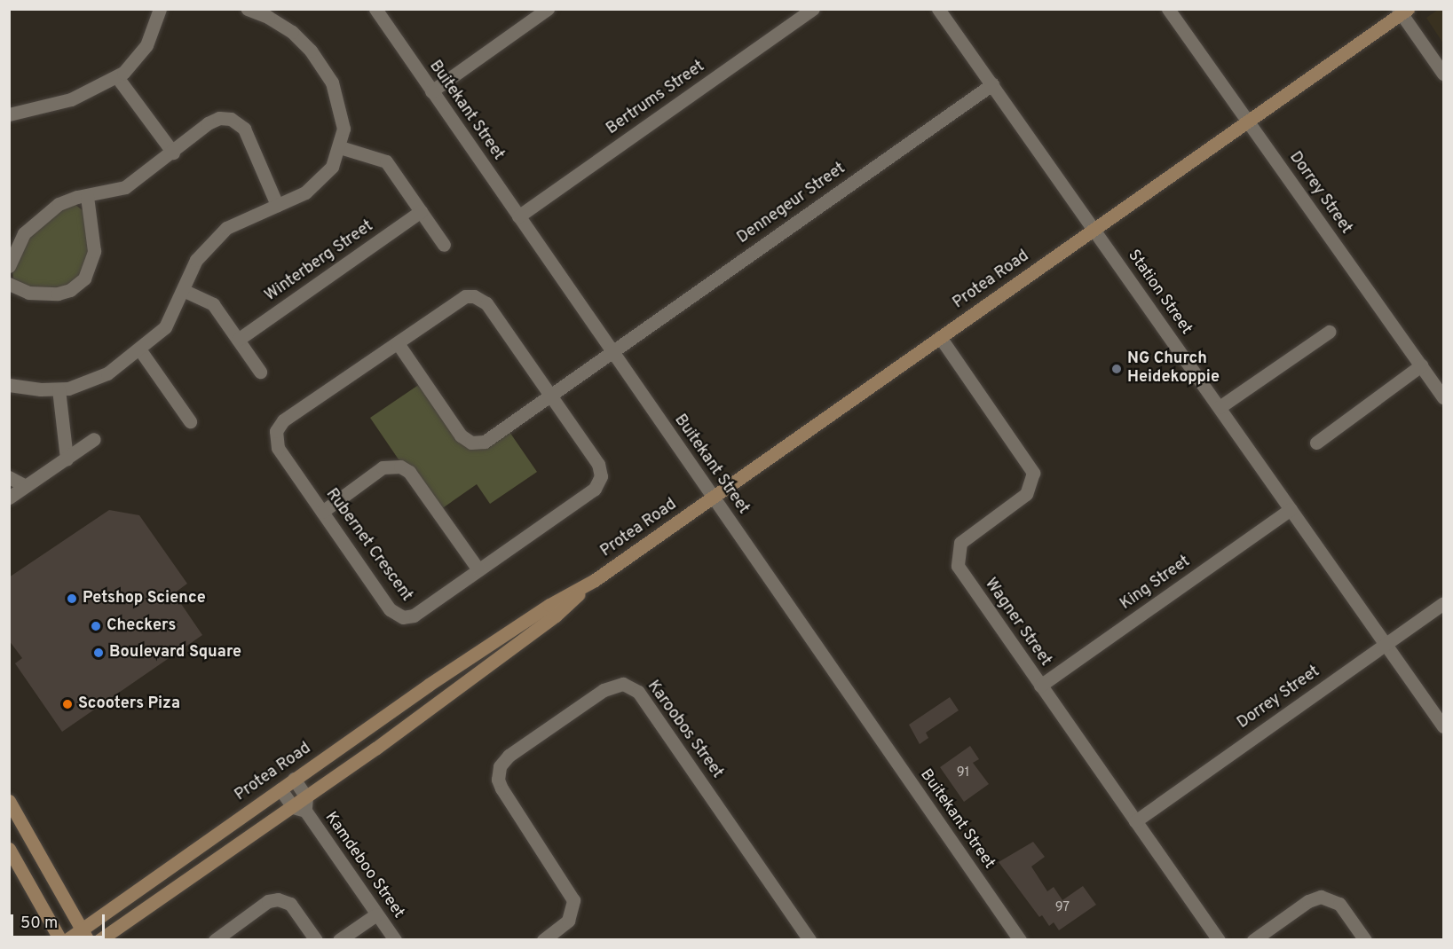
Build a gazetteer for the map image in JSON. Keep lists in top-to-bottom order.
{
  "streets": {
    "street": [
      "Bertrums Street",
      "Buitekant Street",
      "Dorrey Street",
      "Dennegeur Street",
      "Winterberg Street",
      "Protea Road",
      "Station Street",
      "Rubernet Crescent",
      "King Street",
      "Wagner Street",
      "Karoobos Street",
      "Kamdeboo Street"
    ]
  },
  "crossings": [
    ["Bertrums Street", "Buitekant Street"],
    ["Buitekant Street", "Dennegeur Street"],
    ["Buitekant Street", "Protea Road"],
    ["Dorrey Street", "Protea Road"],
    ["Dorrey Street", "Station Street"],
    ["Dorrey Street", "Wagner Street"],
    ["Dennegeur Street", "Station Street"],
    ["Dennegeur Street", "Rubernet Crescent"],
    ["Protea Road", "Station Street"],
    ["Protea Road", "Wagner Street"],
    ["Protea Road", "Kamdeboo Street"],
    ["Station Street", "King Street"],
    ["King Street", "Wagner Street"]
  ],
  "places": [
    "NG Church Heidekoppie",
    "Petshop Science",
    "Checkers",
    "Boulevard Square",
    "Scooters Piza"
  ],
  "house_numbers": ["91", "97"],
  "scale_bar": "50 m"
}
